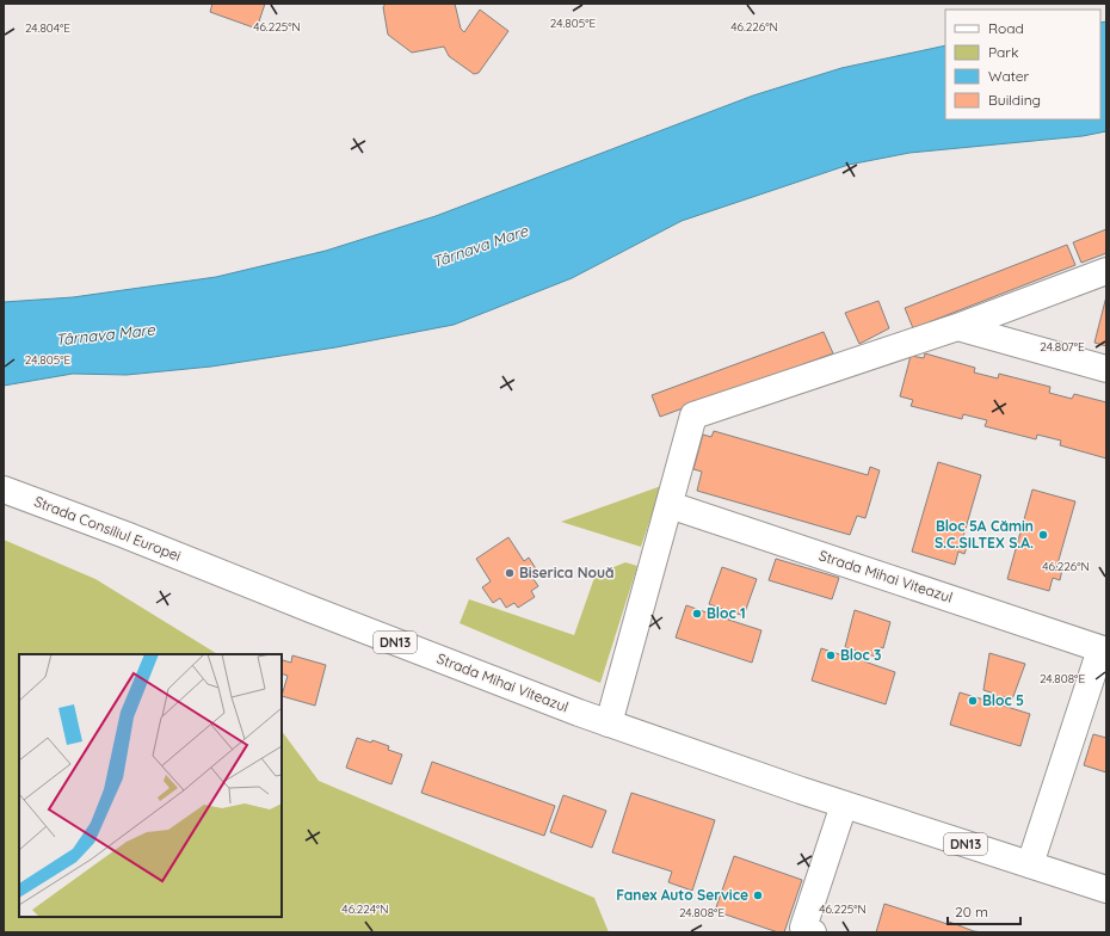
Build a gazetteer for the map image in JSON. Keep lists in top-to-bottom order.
{
  "streets": {
    "main road": ["Strada Consiliul Europei", "Strada Mihai Viteazul", "DN13"]
  },
  "crossings": [
    ["Strada Consiliul Europei", "Strada Mihai Viteazul"]
  ],
  "water": ["Târnava Mare"],
  "places": [
    "Bloc 5A Cămin S.C.SILTEX S.A.",
    "Biserica Nouă",
    "Bloc 1",
    "Bloc 3",
    "Bloc 5",
    "Fanex Auto Service"
  ],
  "legend": [
    "Road",
    "Park",
    "Water",
    "Building"
  ],
  "scale_bar": "20 m",
  "coordinates": [
    "24.805°E",
    "46.225°N",
    "46.226°N",
    "24.804°E",
    "24.807°E",
    "24.808°E",
    "46.224°N"
  ]
}
